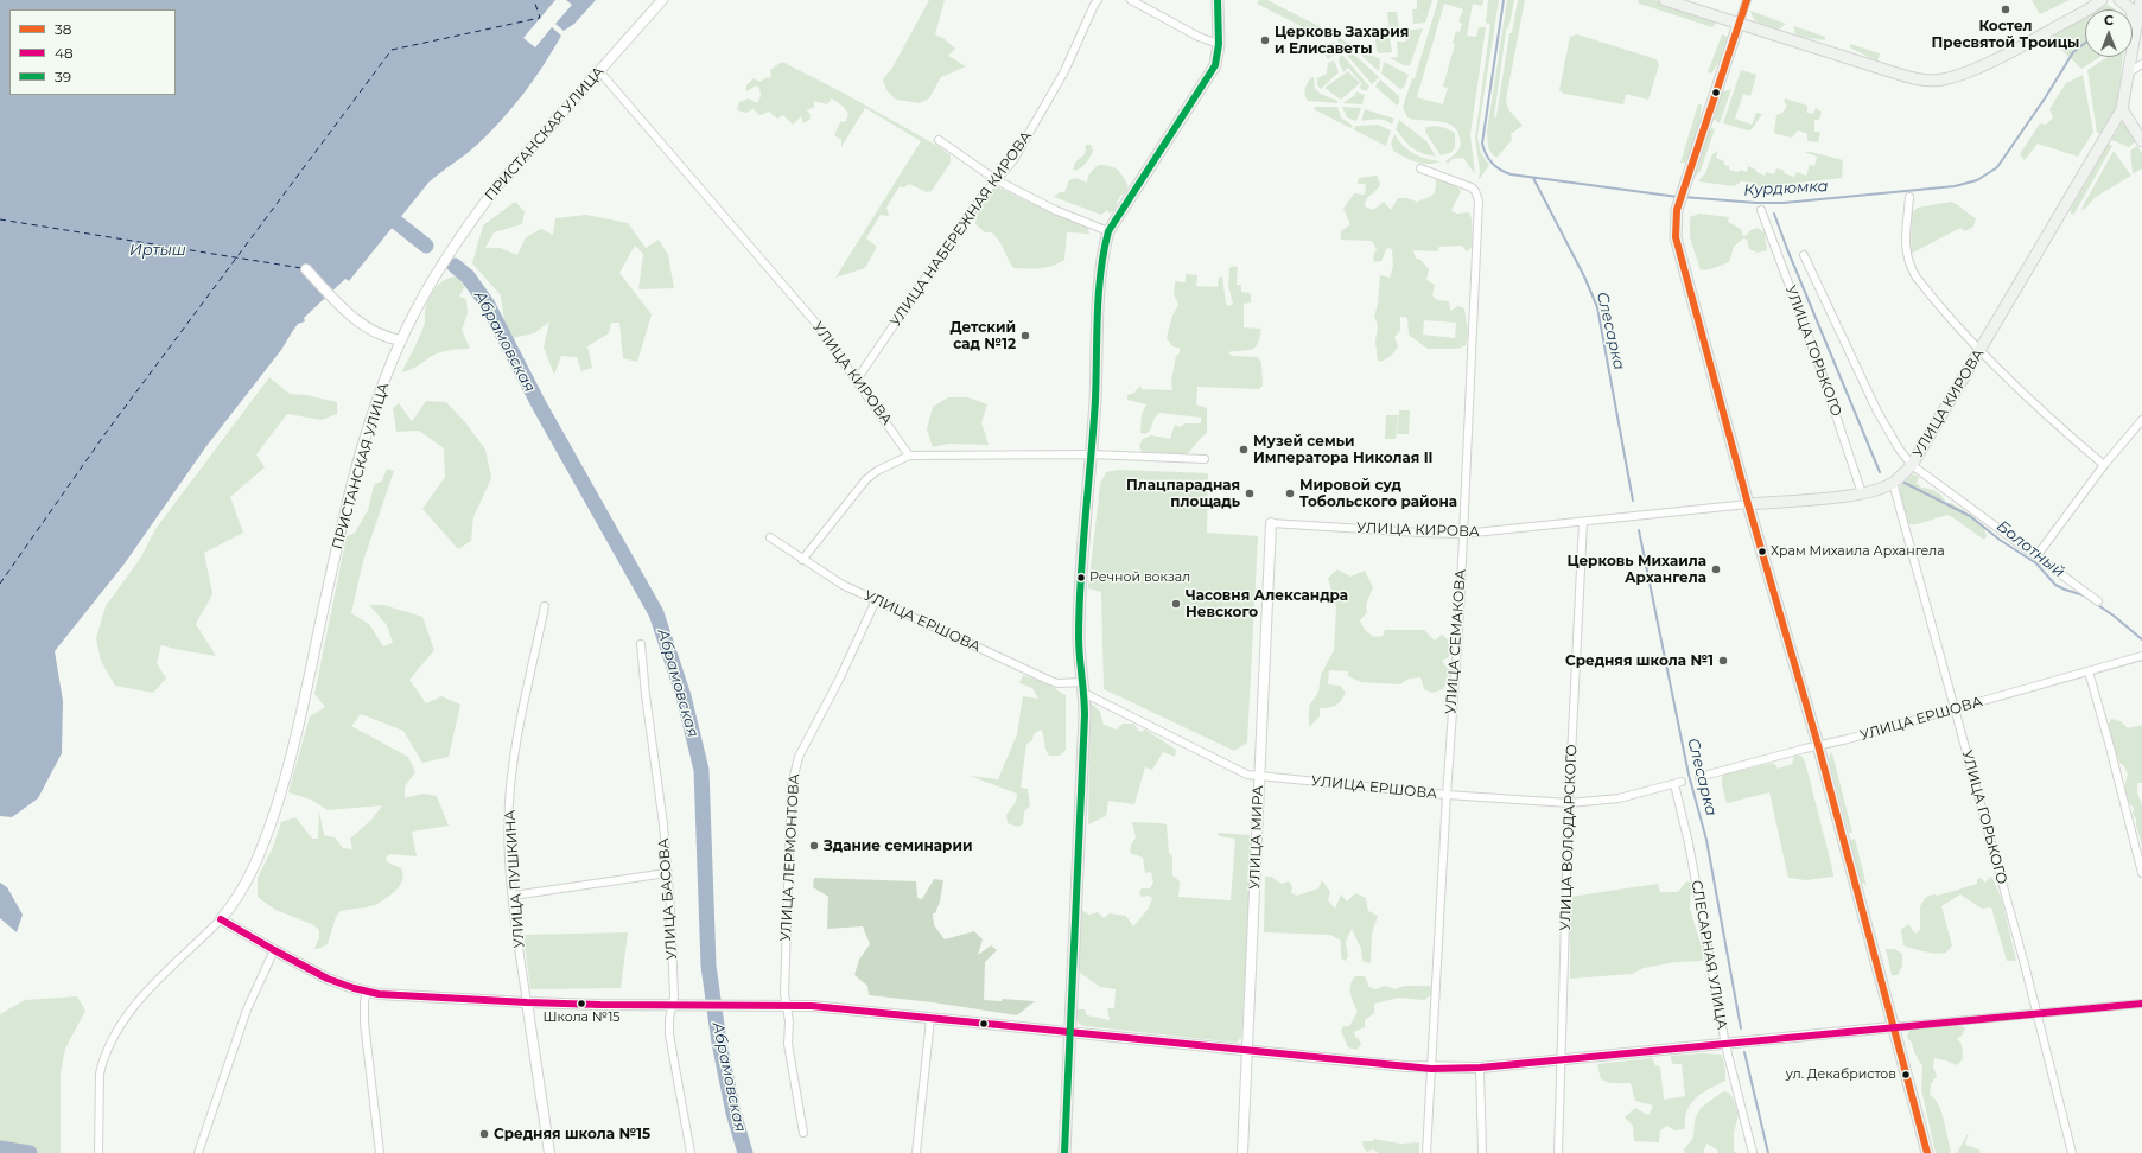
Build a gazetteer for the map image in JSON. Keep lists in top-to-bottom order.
{
  "streets": {
    "main road": ["УЛИЦА КИРОВА"],
    "street": [
      "ПРИСТАНСКАЯ УЛИЦА",
      "УЛИЦА НАБЕРЕЖНАЯ КИРОВА",
      "УЛИЦА ГОРЬКОГО",
      "УЛИЦА ЕРШОВА",
      "УЛИЦА СЕМАКОВА",
      "УЛИЦА МИРА",
      "УЛИЦА ВОЛОДАРСКОГО",
      "УЛИЦА ЛЕРМОНТОВА",
      "УЛИЦА ПУШКИНА",
      "УЛИЦА БАСОВА",
      "СЛЕСАРНАЯ УЛИЦА"
    ]
  },
  "crossings": [
    ["ПРИСТАНСКАЯ УЛИЦА", "УЛИЦА КИРОВА"],
    ["УЛИЦА НАБЕРЕЖНАЯ КИРОВА", "УЛИЦА КИРОВА"],
    ["УЛИЦА ГОРЬКОГО", "УЛИЦА КИРОВА"],
    ["УЛИЦА ГОРЬКОГО", "УЛИЦА ЕРШОВА"],
    ["УЛИЦА КИРОВА", "УЛИЦА СЕМАКОВА"],
    ["УЛИЦА КИРОВА", "УЛИЦА МИРА"],
    ["УЛИЦА КИРОВА", "УЛИЦА ВОЛОДАРСКОГО"],
    ["УЛИЦА ЕРШОВА", "УЛИЦА СЕМАКОВА"],
    ["УЛИЦА ЕРШОВА", "УЛИЦА МИРА"],
    ["УЛИЦА ЕРШОВА", "УЛИЦА ВОЛОДАРСКОГО"],
    ["УЛИЦА ЕРШОВА", "УЛИЦА ЛЕРМОНТОВА"],
    ["УЛИЦА ЕРШОВА", "СЛЕСАРНАЯ УЛИЦА"]
  ],
  "water": [
    "Курдюмка",
    "Иртыш",
    "Слесарка",
    "Абрамовская",
    "Болотный"
  ],
  "places": [
    "Костел Пресвятой Троицы",
    "Церковь Захария и Елисаветы",
    "Детский сад №12",
    "Музей семьи Императора Николая II",
    "Плацпарадная площадь",
    "Мировой суд Тобольского района",
    "Храм Михаила Архангела",
    "Церковь Михаила Архангела",
    "Речной вокзал",
    "Часовня Александра Невского",
    "Средняя школа №1",
    "Здание семинарии",
    "Школа №15",
    "ул. Декабристов",
    "Средняя школа №15"
  ],
  "lines": ["transit line 38", "transit line 39", "transit line 48"],
  "legend": ["38", "48", "39"],
  "north": "top"
}
